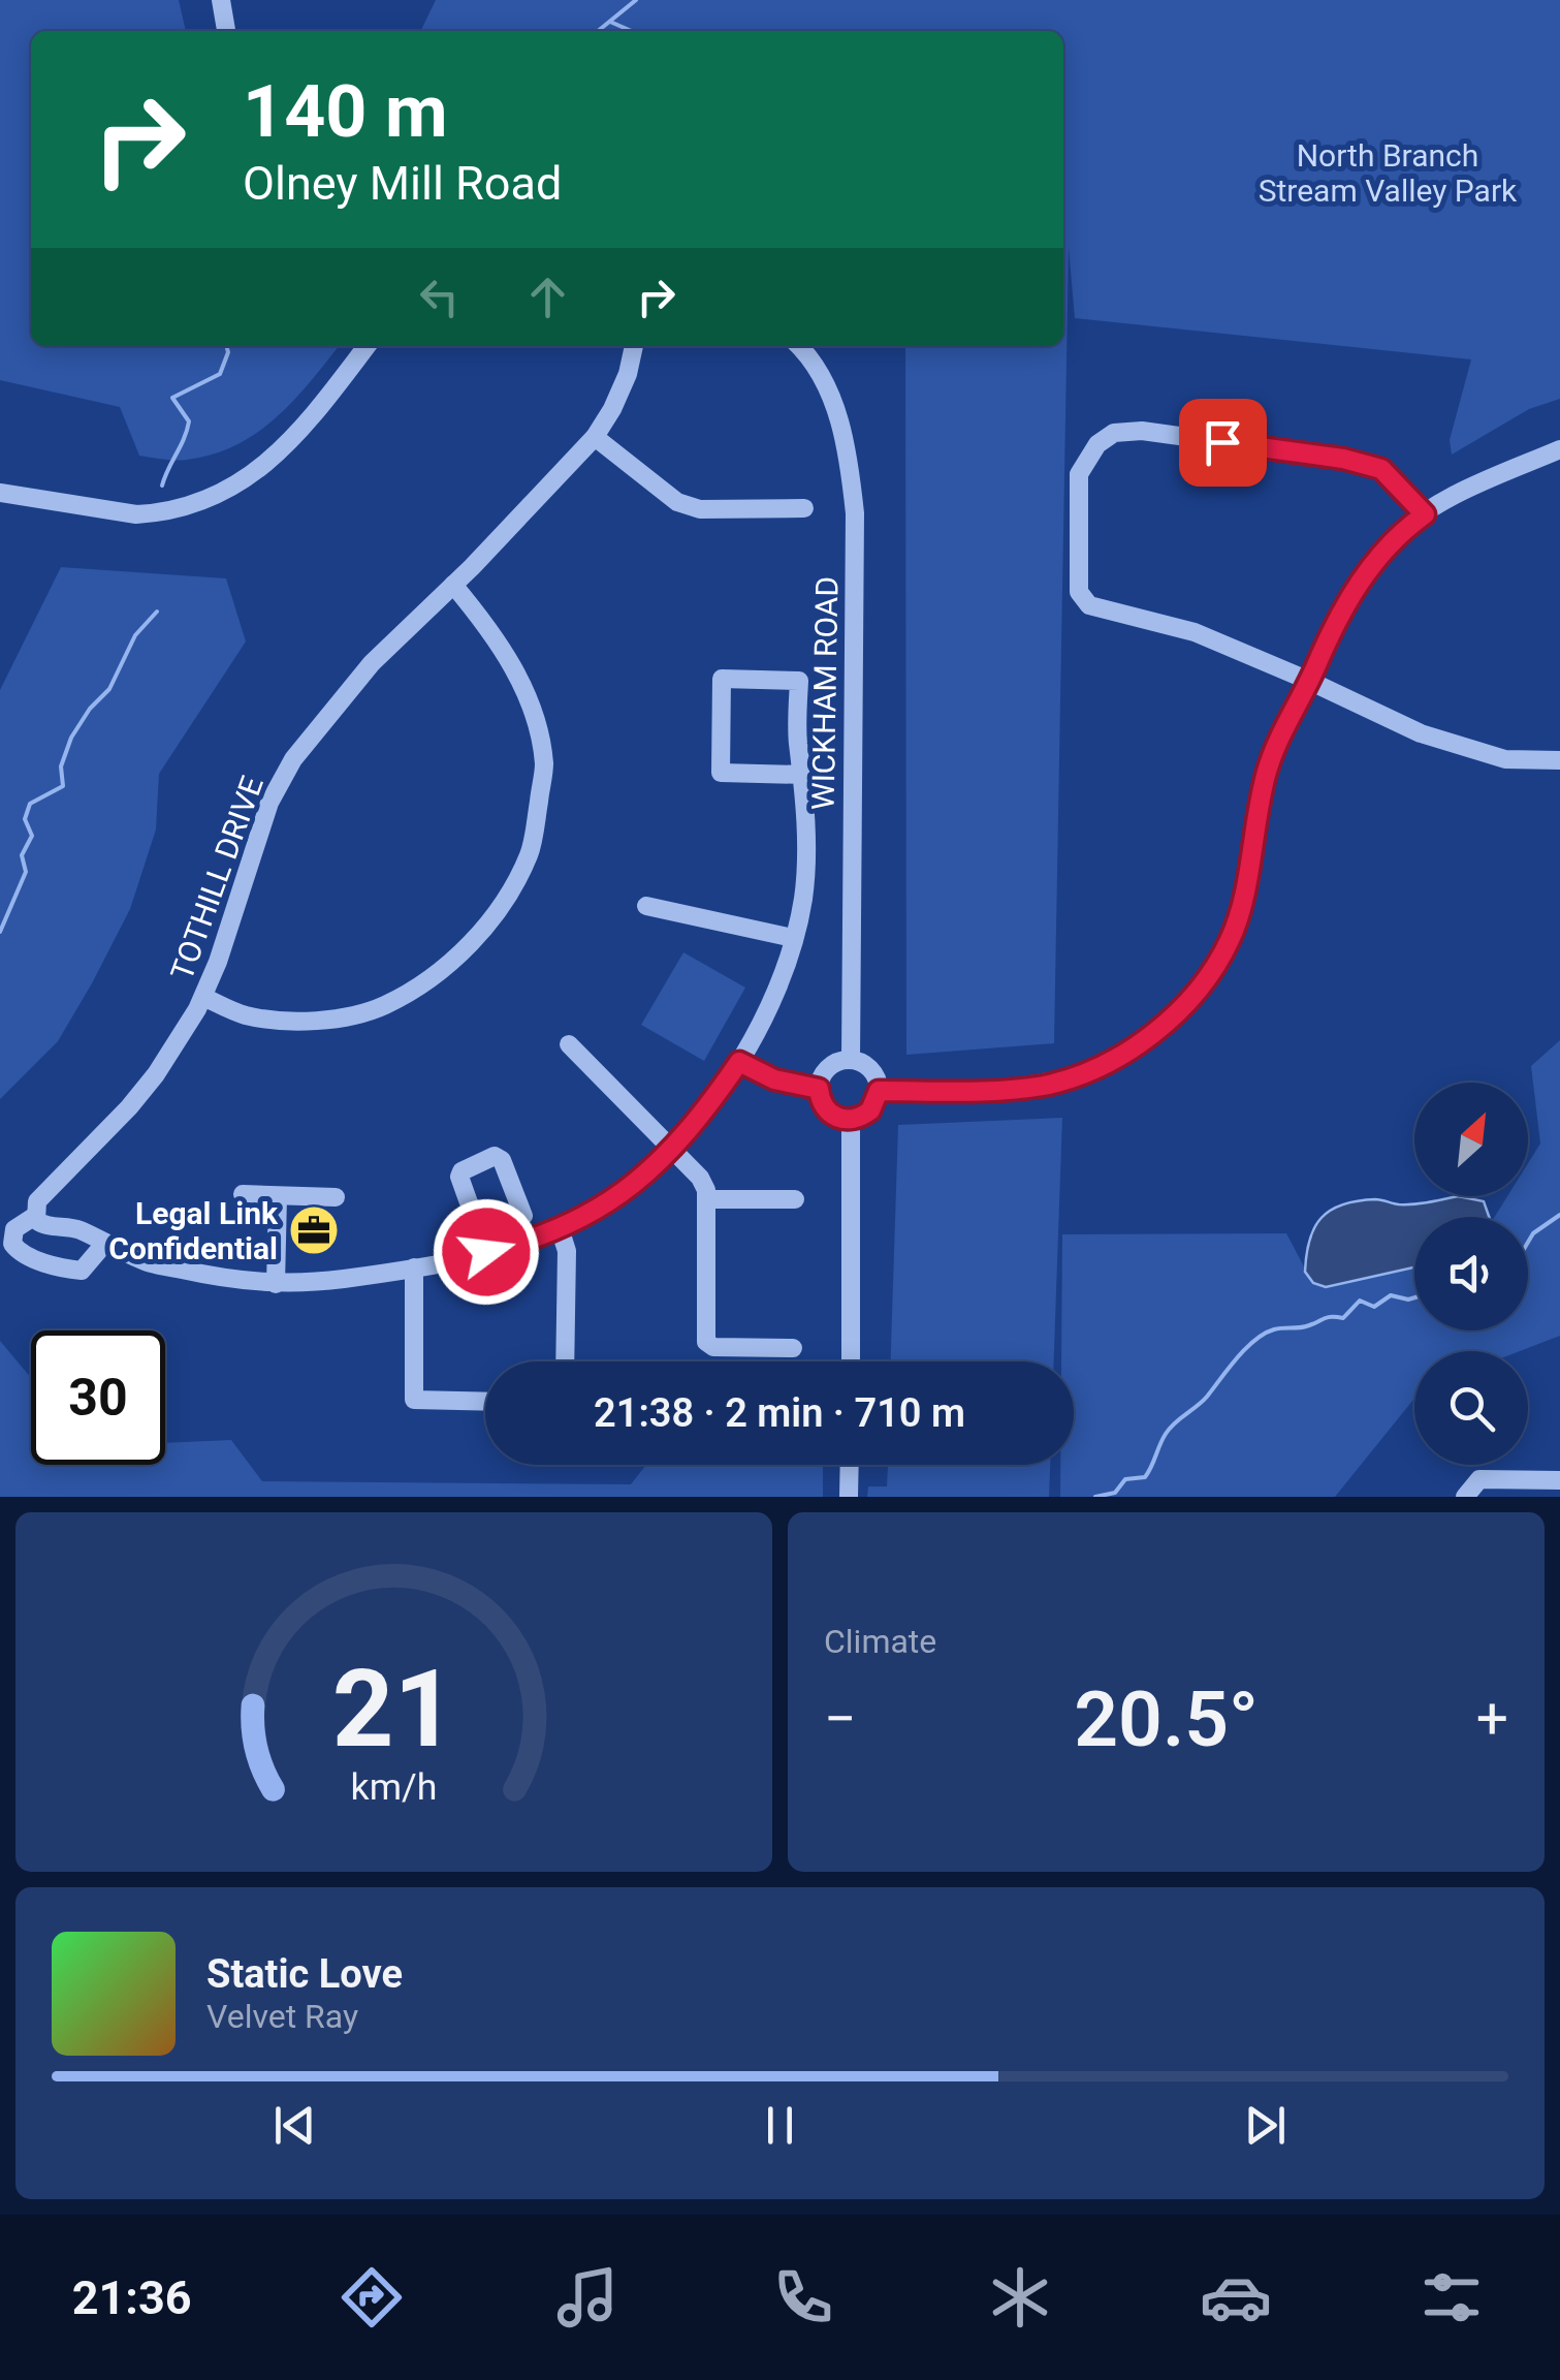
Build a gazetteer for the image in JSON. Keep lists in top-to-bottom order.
{
  "streets": {
    "street": ["WICKHAM ROAD", "TOTHILL DRIVE"]
  },
  "parks": ["North Branch Stream Valley Park"],
  "places": {
    "office": ["Legal Link Confidential"]
  },
  "north": "top right",
  "page": {
    "turn": ["140 m", "Olney Mill Road"],
    "limit": "30",
    "trip": "21:38 · 2 min · 710 m",
    "tile": "Climate",
    "heat": ["−", "20.5°", "+"],
    "song": ["Static Love", "Velvet Ray"],
    "tabs": "21:36",
    "gauge": ["21", "km/h"]
  }
}
